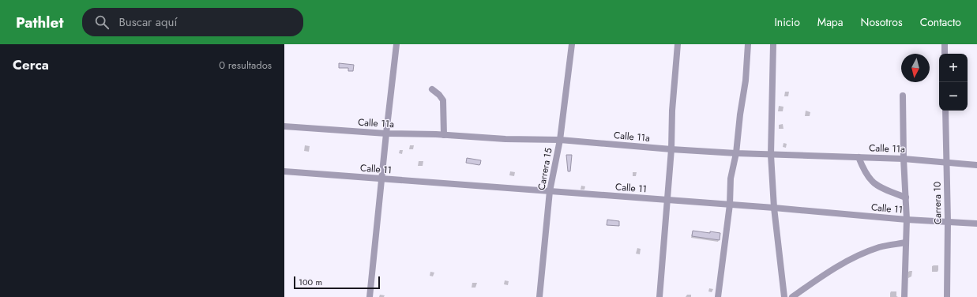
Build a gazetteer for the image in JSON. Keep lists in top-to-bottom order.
{
  "streets": {
    "street": [
      "Calle 11a",
      "Calle 11",
      "Carrera 15",
      "Carrera 10"
    ]
  },
  "crossings": [
    ["Calle 11a", "Carrera 15"],
    ["Calle 11a", "Carrera 10"],
    ["Calle 11", "Carrera 15"],
    ["Calle 11", "Carrera 10"]
  ],
  "scale_bar": "100 m",
  "north": "bottom",
  "page": {
    "header": "Pathlet",
    "search": "Buscar aquí",
    "nav": [
      "Inicio",
      "Mapa",
      "Nosotros",
      "Contacto"
    ],
    "heading": ["Cerca", "0 resultados"],
    "map_buttons": ["+", "−"],
    "scale": "100 m"
  }
}
